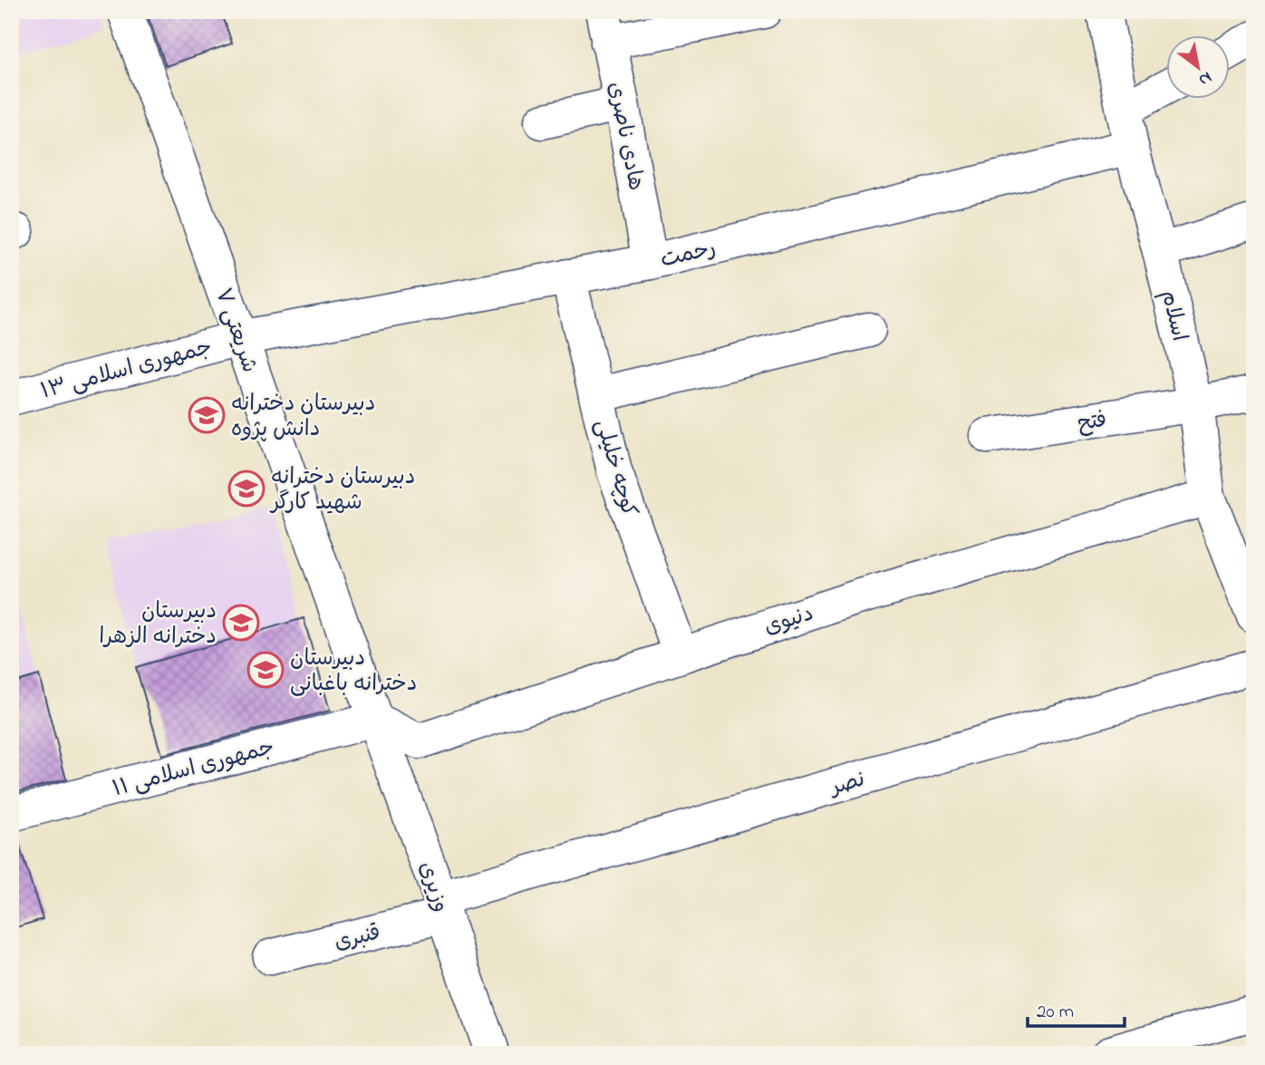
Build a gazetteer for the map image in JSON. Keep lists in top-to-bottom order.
{
  "streets": {
    "street": [
      "هادی ناصری",
      "رحمت",
      "اسلام",
      "شریعتی ۷",
      "جمهوری اسلامی ۱۳",
      "فتح",
      "کوچه خلیلی",
      "دنیوی",
      "جمهوری اسلامی ۱۱",
      "نصر",
      "وزیری",
      "قنبری"
    ]
  },
  "crossings": [
    ["هادی ناصری", "رحمت"],
    ["رحمت", "اسلام"],
    ["رحمت", "شریعتی ۷"],
    ["رحمت", "جمهوری اسلامی ۱۳"],
    ["رحمت", "کوچه خلیلی"],
    ["اسلام", "فتح"],
    ["اسلام", "دنیوی"],
    ["شریعتی ۷", "جمهوری اسلامی ۱۳"],
    ["شریعتی ۷", "دنیوی"],
    ["شریعتی ۷", "جمهوری اسلامی ۱۱"],
    ["شریعتی ۷", "وزیری"],
    ["کوچه خلیلی", "دنیوی"],
    ["دنیوی", "جمهوری اسلامی ۱۱"],
    ["دنیوی", "وزیری"],
    ["جمهوری اسلامی ۱۱", "وزیری"],
    ["نصر", "وزیری"],
    ["نصر", "قنبری"],
    ["وزیری", "قنبری"]
  ],
  "places": {
    "school or university": [
      "دبیرستان دخترانه دانش پژوه",
      "دبیرستان دخترانه شهید کارگر",
      "دبیرستان دخترانه الزهرا",
      "دبیرستان دخترانه باغبانی"
    ]
  },
  "scale_bar": "20 m",
  "north": "bottom right"
}
